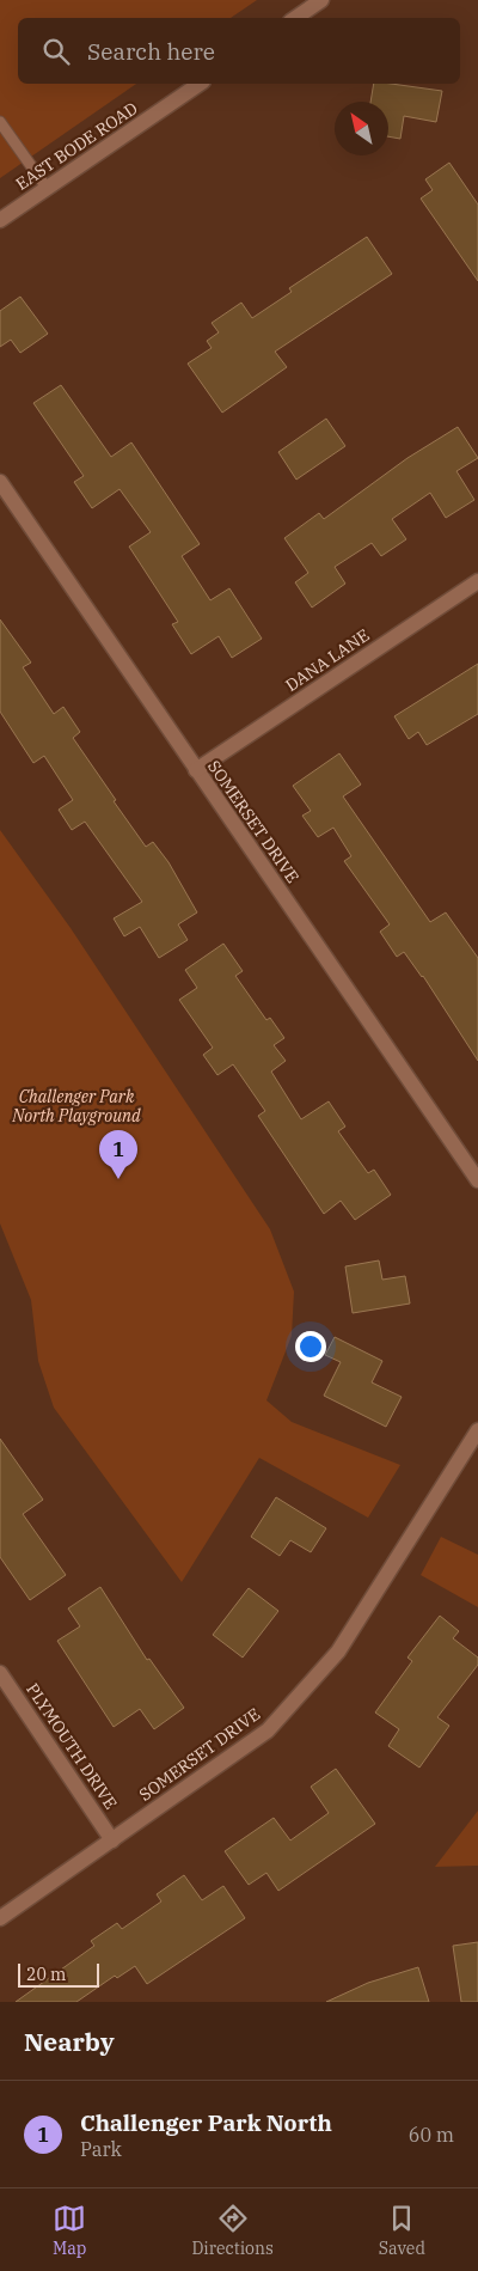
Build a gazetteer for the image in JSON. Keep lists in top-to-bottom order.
{
  "streets": {
    "street": [
      "EAST BODE ROAD",
      "DANA LANE",
      "SOMERSET DRIVE",
      "PLYMOUTH DRIVE"
    ]
  },
  "crossings": [
    ["DANA LANE", "SOMERSET DRIVE"],
    ["SOMERSET DRIVE", "PLYMOUTH DRIVE"]
  ],
  "parks": ["Challenger Park North Playground"],
  "scale_bar": "20 m",
  "north": "top left",
  "page": {
    "search": "Search here",
    "pins": "1",
    "scale": "20 m",
    "heading": "Nearby",
    "list": [
      {
        "mark": "1",
        "name": "Challenger Park North",
        "note": "Park",
        "value": "60 m"
      }
    ],
    "nav": ["Map", "Directions", "Saved"]
  }
}
